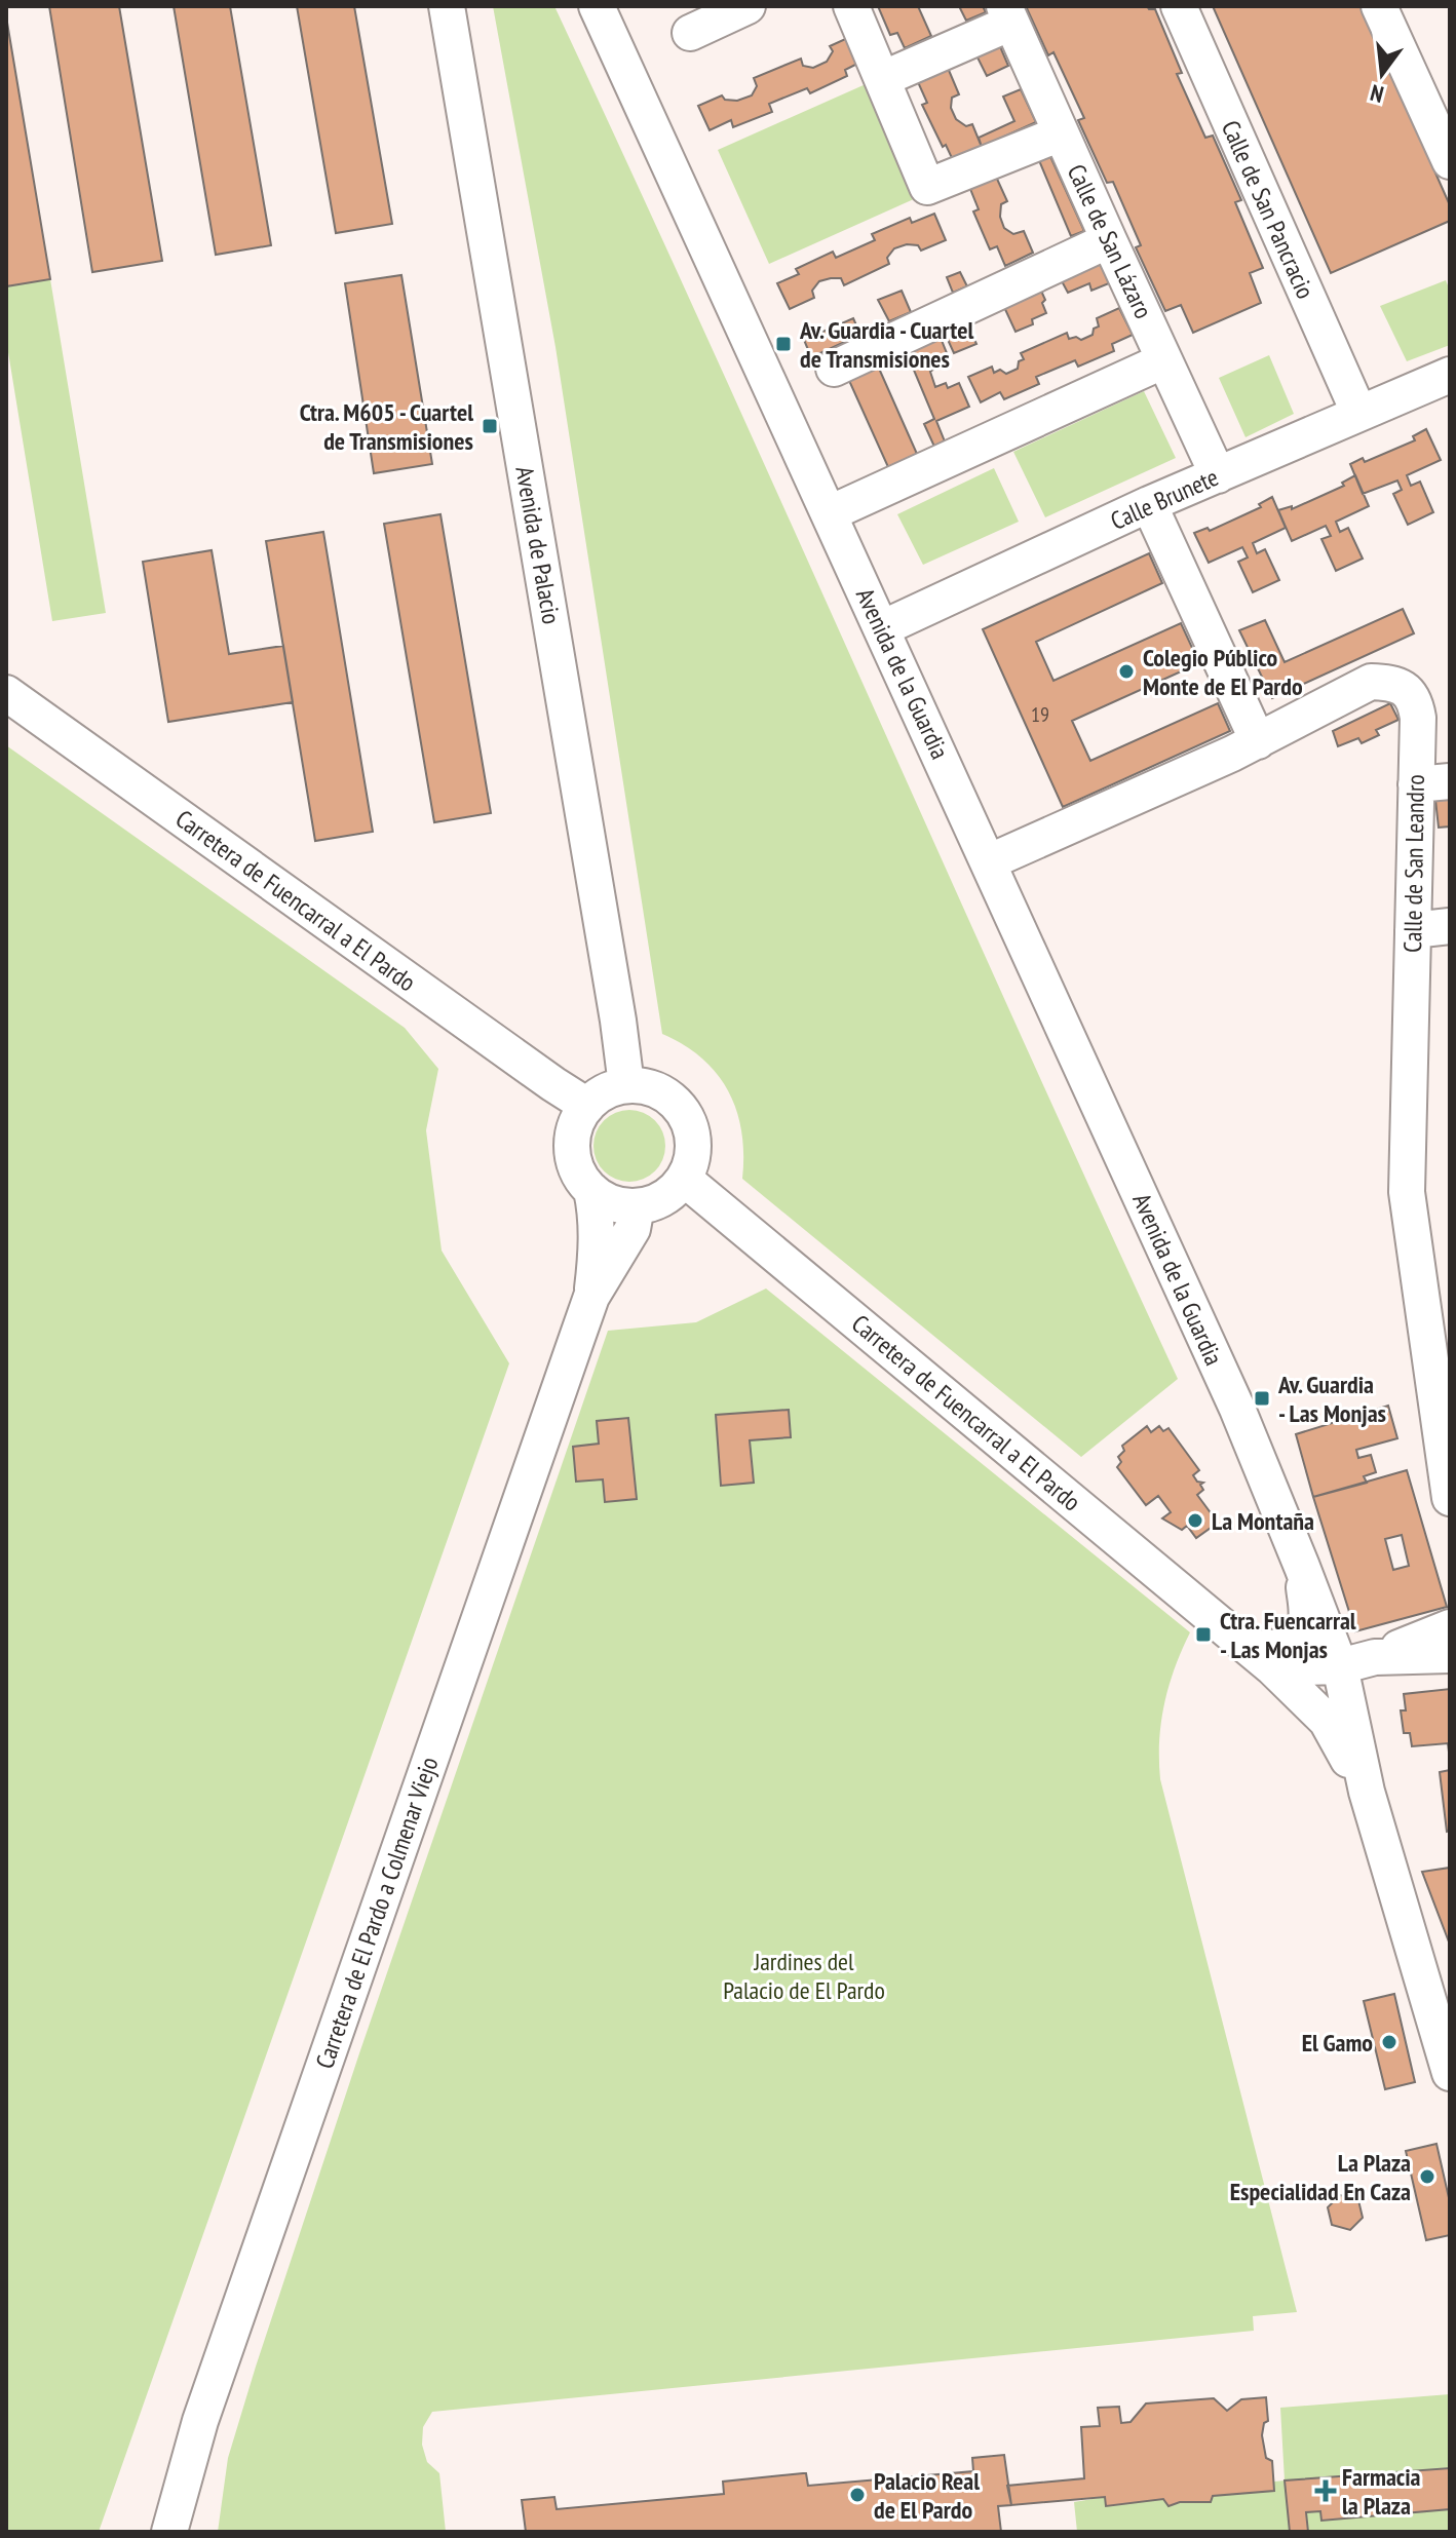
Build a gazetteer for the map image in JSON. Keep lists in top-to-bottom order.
{
  "streets": {
    "street": [
      "Calle de San Pancracio",
      "Calle de San Lázaro",
      "Calle Brunete",
      "Avenida de Palacio",
      "Avenida de la Guardia",
      "Calle de San Leandro",
      "Carretera de Fuencarral a El Pardo",
      "Carretera de El Pardo a Colmenar Viejo"
    ]
  },
  "crossings": [
    ["Calle de San Pancracio", "Calle Brunete"],
    ["Calle de San Lázaro", "Calle Brunete"],
    ["Calle Brunete", "Avenida de la Guardia"],
    ["Avenida de Palacio", "Carretera de Fuencarral a El Pardo"],
    ["Avenida de la Guardia", "Calle de San Leandro"],
    ["Avenida de la Guardia", "Carretera de Fuencarral a El Pardo"]
  ],
  "parks": ["Jardines del Palacio de El Pardo"],
  "places": {
    "transit": [
      "Av. Guardia - Cuartel de Transmisiones",
      "Ctra. M605 - Cuartel de Transmisiones",
      "Av. Guardia - Las Monjas",
      "Ctra. Fuencarral - Las Monjas"
    ],
    "other": [
      "Colegio Público Monte de El Pardo",
      "La Montaña",
      "El Gamo",
      "La Plaza Especialidad En Caza",
      "Palacio Real de El Pardo"
    ],
    "health": ["Farmacia la Plaza"]
  },
  "house_numbers": ["19"],
  "north": "bottom"
}
